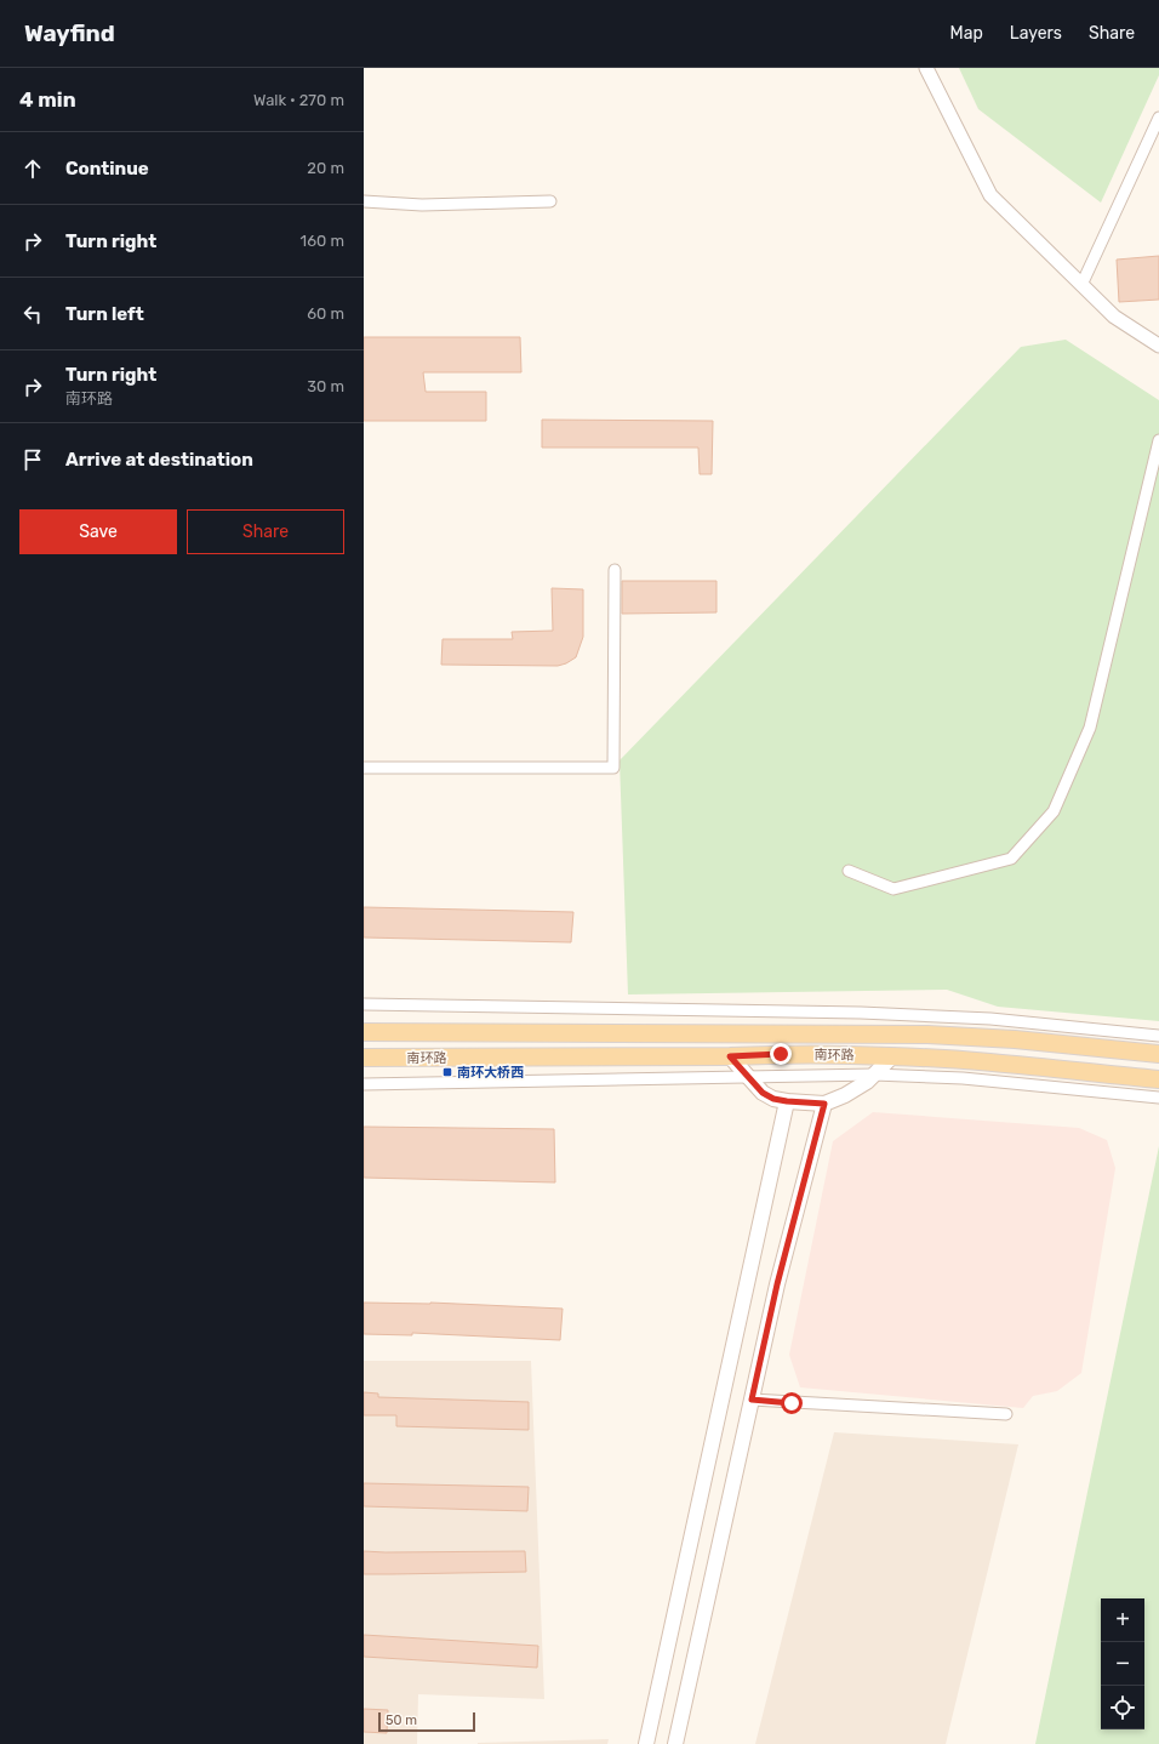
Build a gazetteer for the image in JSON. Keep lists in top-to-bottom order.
{
  "streets": {
    "main road": ["南环路"]
  },
  "places": {
    "transit": ["南环大桥西"]
  },
  "scale_bar": "50 m",
  "page": {
    "header": "Wayfind",
    "nav": ["Map", "Layers", "Share"],
    "heading": ["4 min", "Walk · 270 m"],
    "list": [
      ["Continue", "20 m"],
      ["Turn right", "160 m"],
      ["Turn left", "60 m"],
      ["Turn right", "南环路", "30 m"],
      "Arrive at destination"
    ],
    "buttons": ["Save", "Share"],
    "map_buttons": ["+", "−"],
    "scale": "50 m"
  }
}
